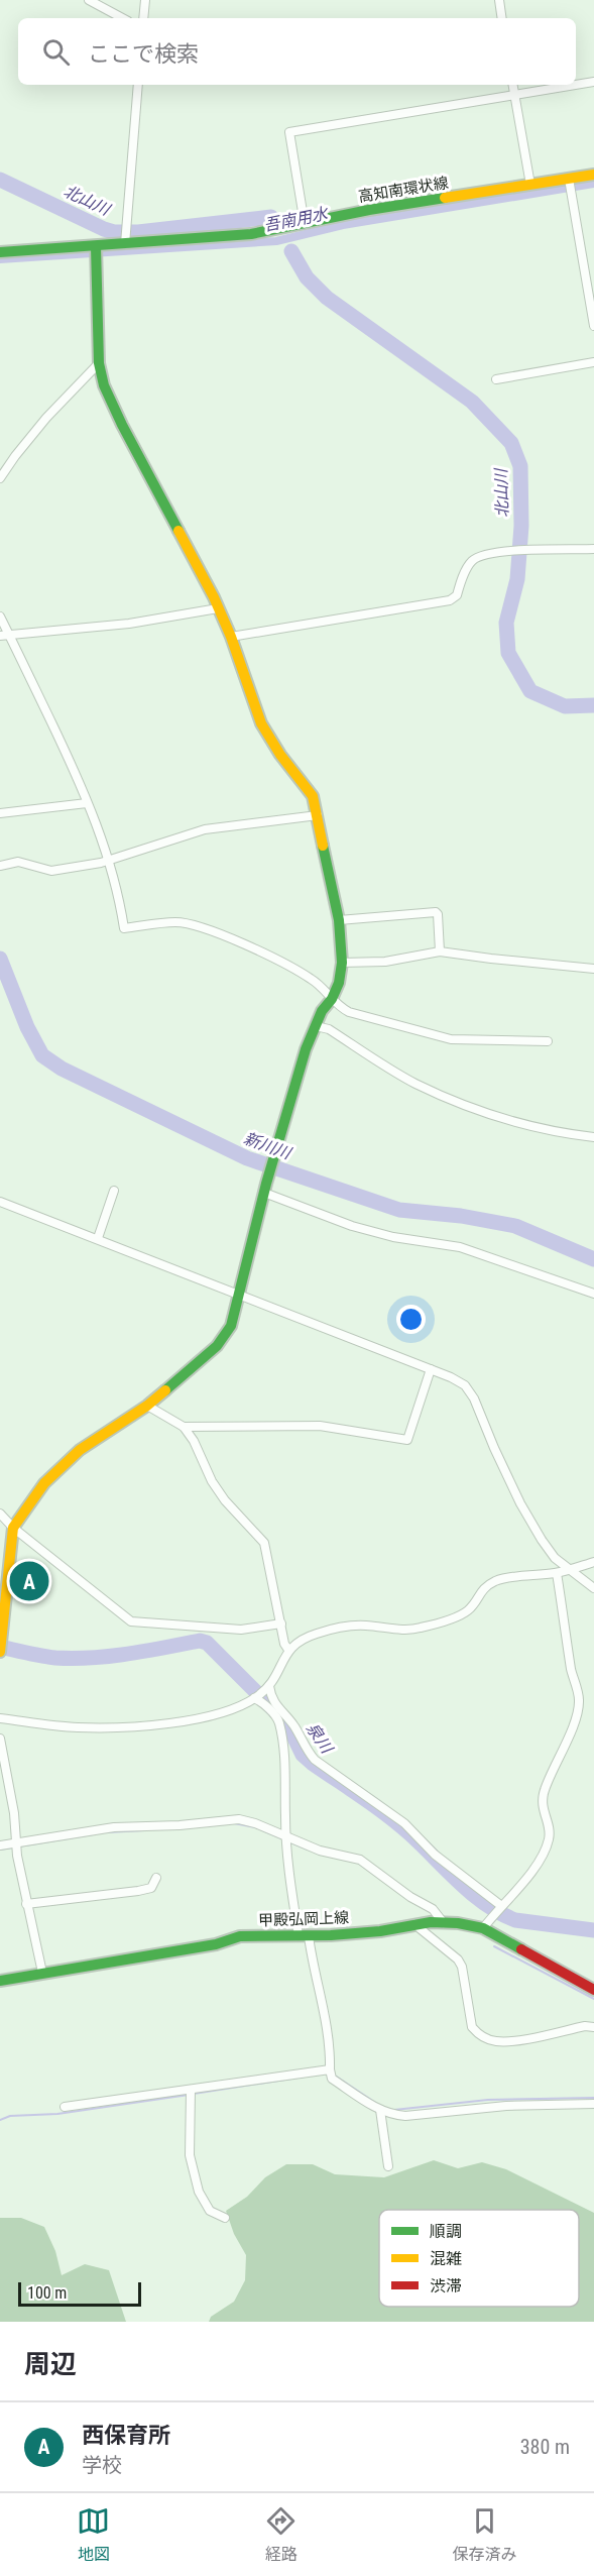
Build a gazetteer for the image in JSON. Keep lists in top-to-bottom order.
{
  "streets": {
    "street": ["高知南環状線", "甲殿弘岡上線"]
  },
  "water": [
    "北山川",
    "吾南用水",
    "新川川",
    "泉川"
  ],
  "legend": ["順調", "混雑", "渋滞"],
  "scale_bar": "100 m",
  "page": {
    "search": "ここで検索",
    "pins": "A",
    "scale": "100 m",
    "heading": "周辺",
    "list": [
      {
        "mark": "A",
        "name": "西保育所",
        "note": "学校",
        "value": "380 m"
      }
    ],
    "nav": ["地図", "経路", "保存済み"]
  }
}
